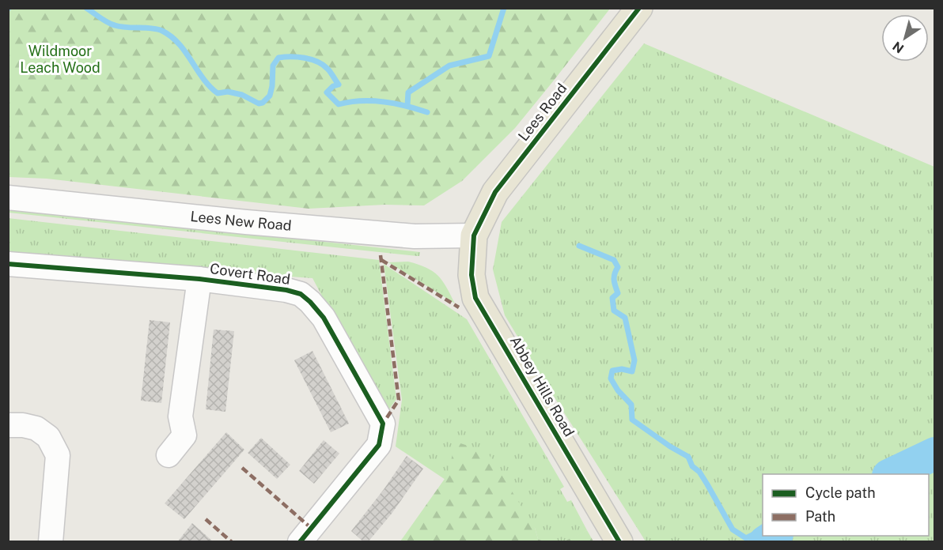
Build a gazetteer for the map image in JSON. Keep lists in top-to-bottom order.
{
  "streets": {
    "main road": ["Lees Road", "Abbey Hills Road"],
    "street": ["Lees New Road", "Covert Road"]
  },
  "crossings": [
    ["Lees Road", "Lees New Road"],
    ["Lees Road", "Abbey Hills Road"],
    ["Lees New Road", "Abbey Hills Road"]
  ],
  "parks": ["Wildmoor Leach Wood"],
  "legend": ["Cycle path", "Path"],
  "north": "bottom left"
}
